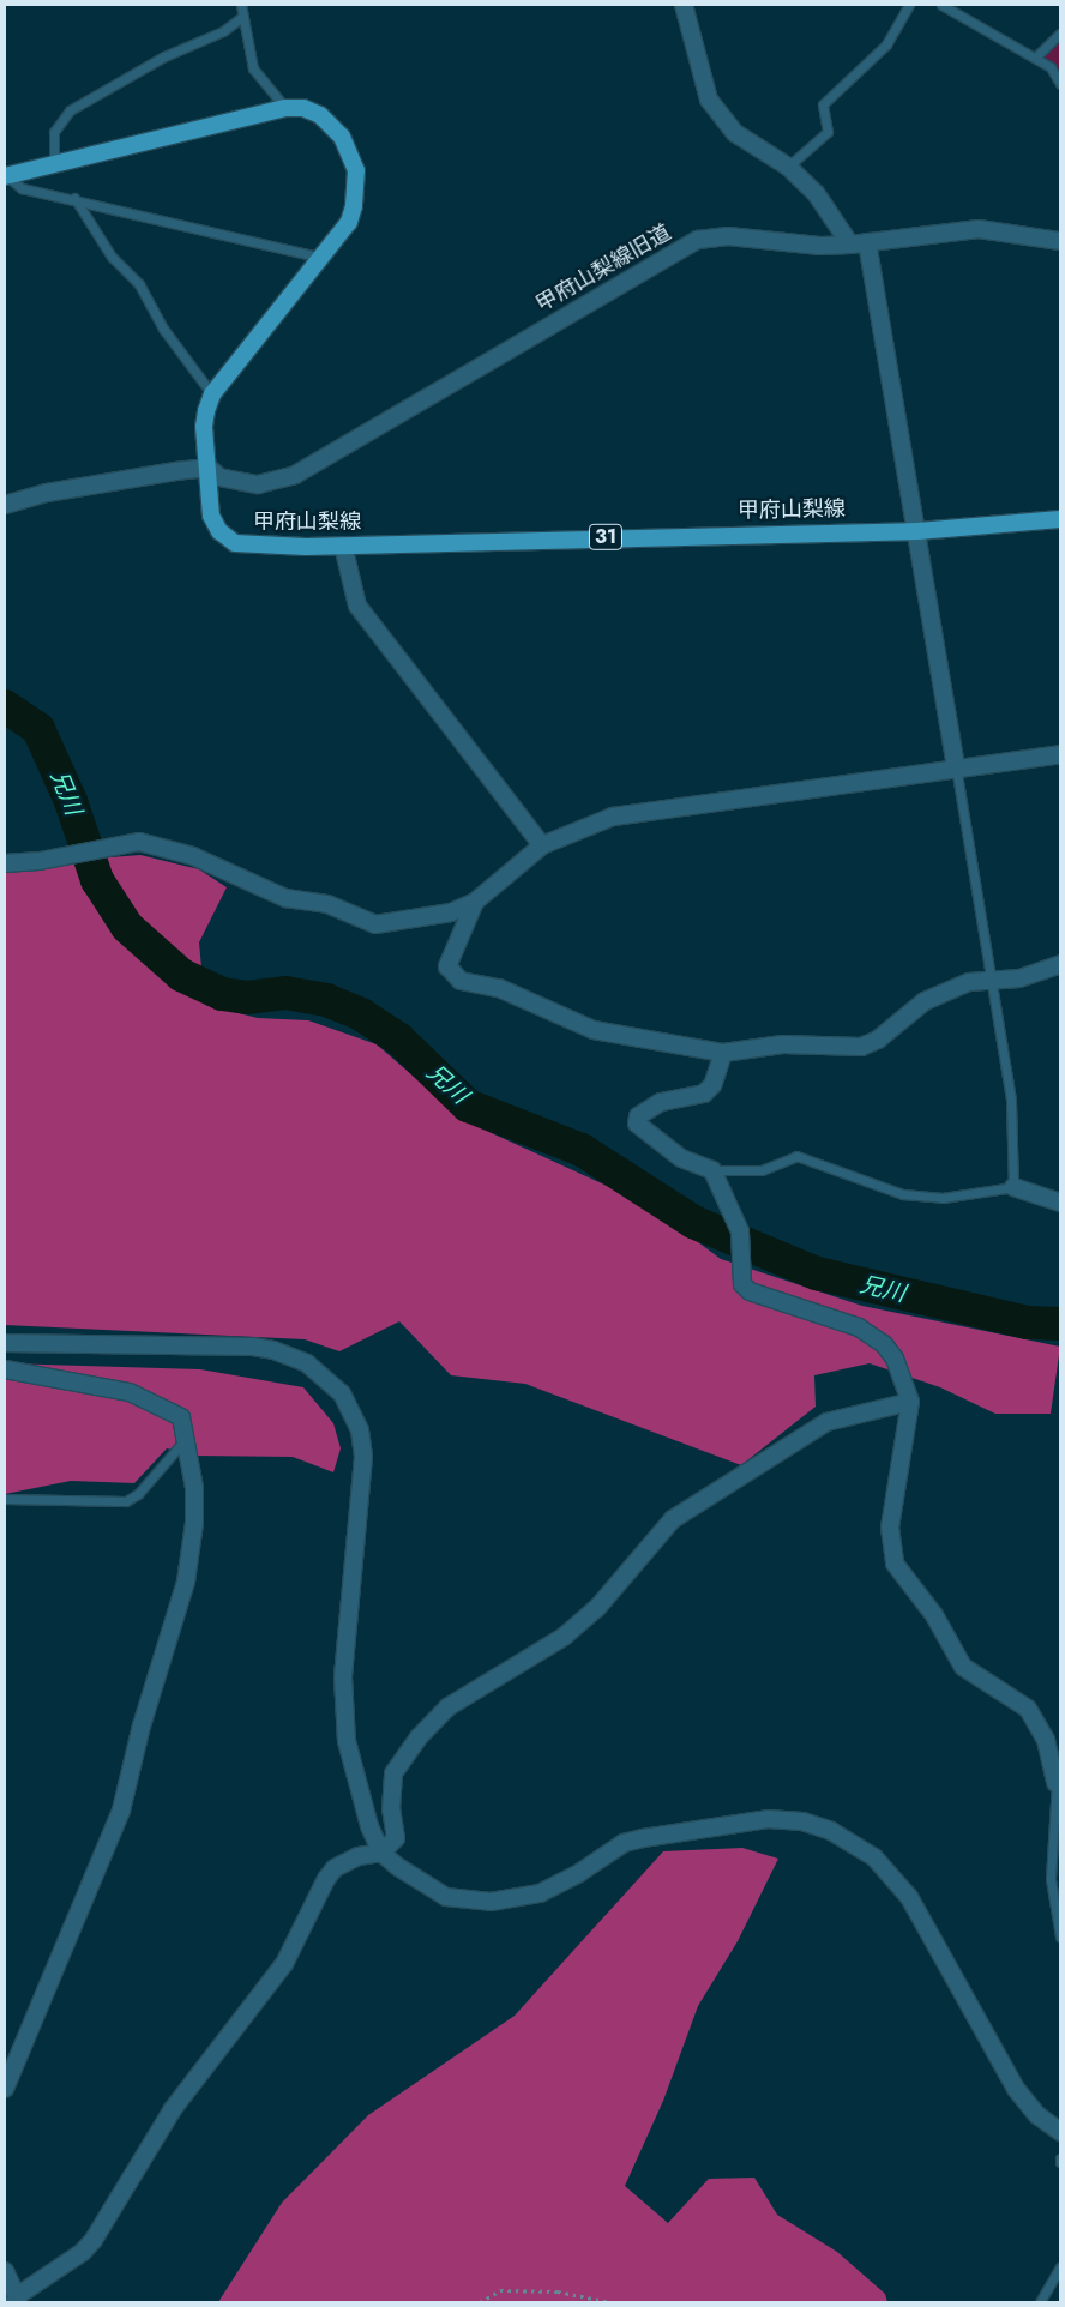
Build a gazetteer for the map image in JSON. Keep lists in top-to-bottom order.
{
  "streets": {
    "main road": ["甲府山梨線", "31"],
    "street": ["甲府山梨線旧道"]
  },
  "crossings": [
    ["甲府山梨線旧道", "甲府山梨線"]
  ],
  "water": ["兄川"]
}
